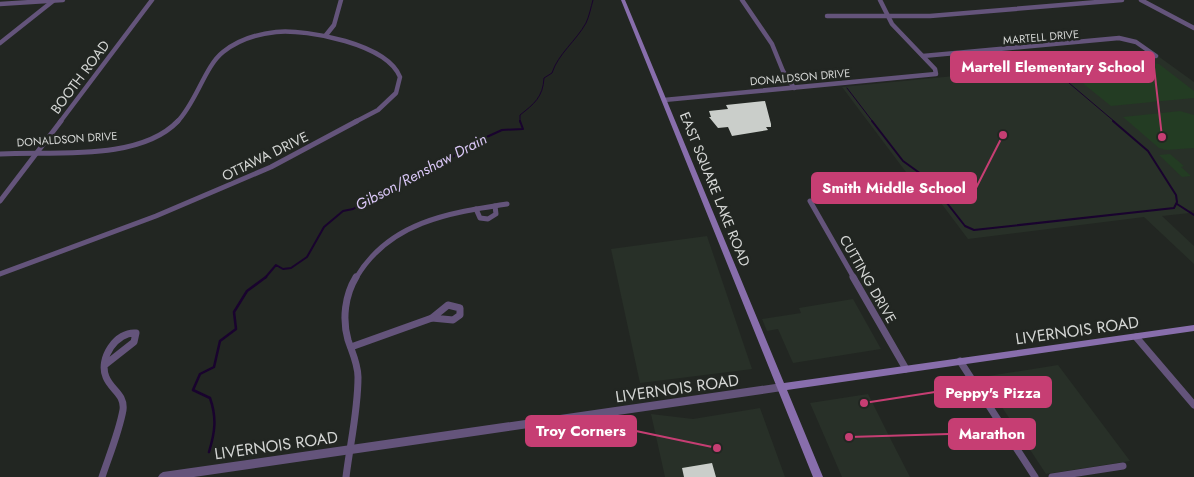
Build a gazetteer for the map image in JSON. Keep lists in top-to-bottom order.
{
  "streets": {
    "main road": ["EAST SQUARE LAKE ROAD", "LIVERNOIS ROAD"],
    "street": [
      "MARTELL DRIVE",
      "BOOTH ROAD",
      "DONALDSON DRIVE",
      "OTTAWA DRIVE",
      "CUTTING DRIVE"
    ]
  },
  "crossings": [
    ["MARTELL DRIVE", "DONALDSON DRIVE"],
    ["BOOTH ROAD", "DONALDSON DRIVE"],
    ["DONALDSON DRIVE", "OTTAWA DRIVE"],
    ["DONALDSON DRIVE", "EAST SQUARE LAKE ROAD"],
    ["EAST SQUARE LAKE ROAD", "LIVERNOIS ROAD"],
    ["CUTTING DRIVE", "LIVERNOIS ROAD"]
  ],
  "water": ["Gibson/Renshaw Drain"],
  "places": [
    "Smith Middle School",
    "Martell Elementary School",
    "Peppy's Pizza",
    "Marathon",
    "Troy Corners"
  ]
}
